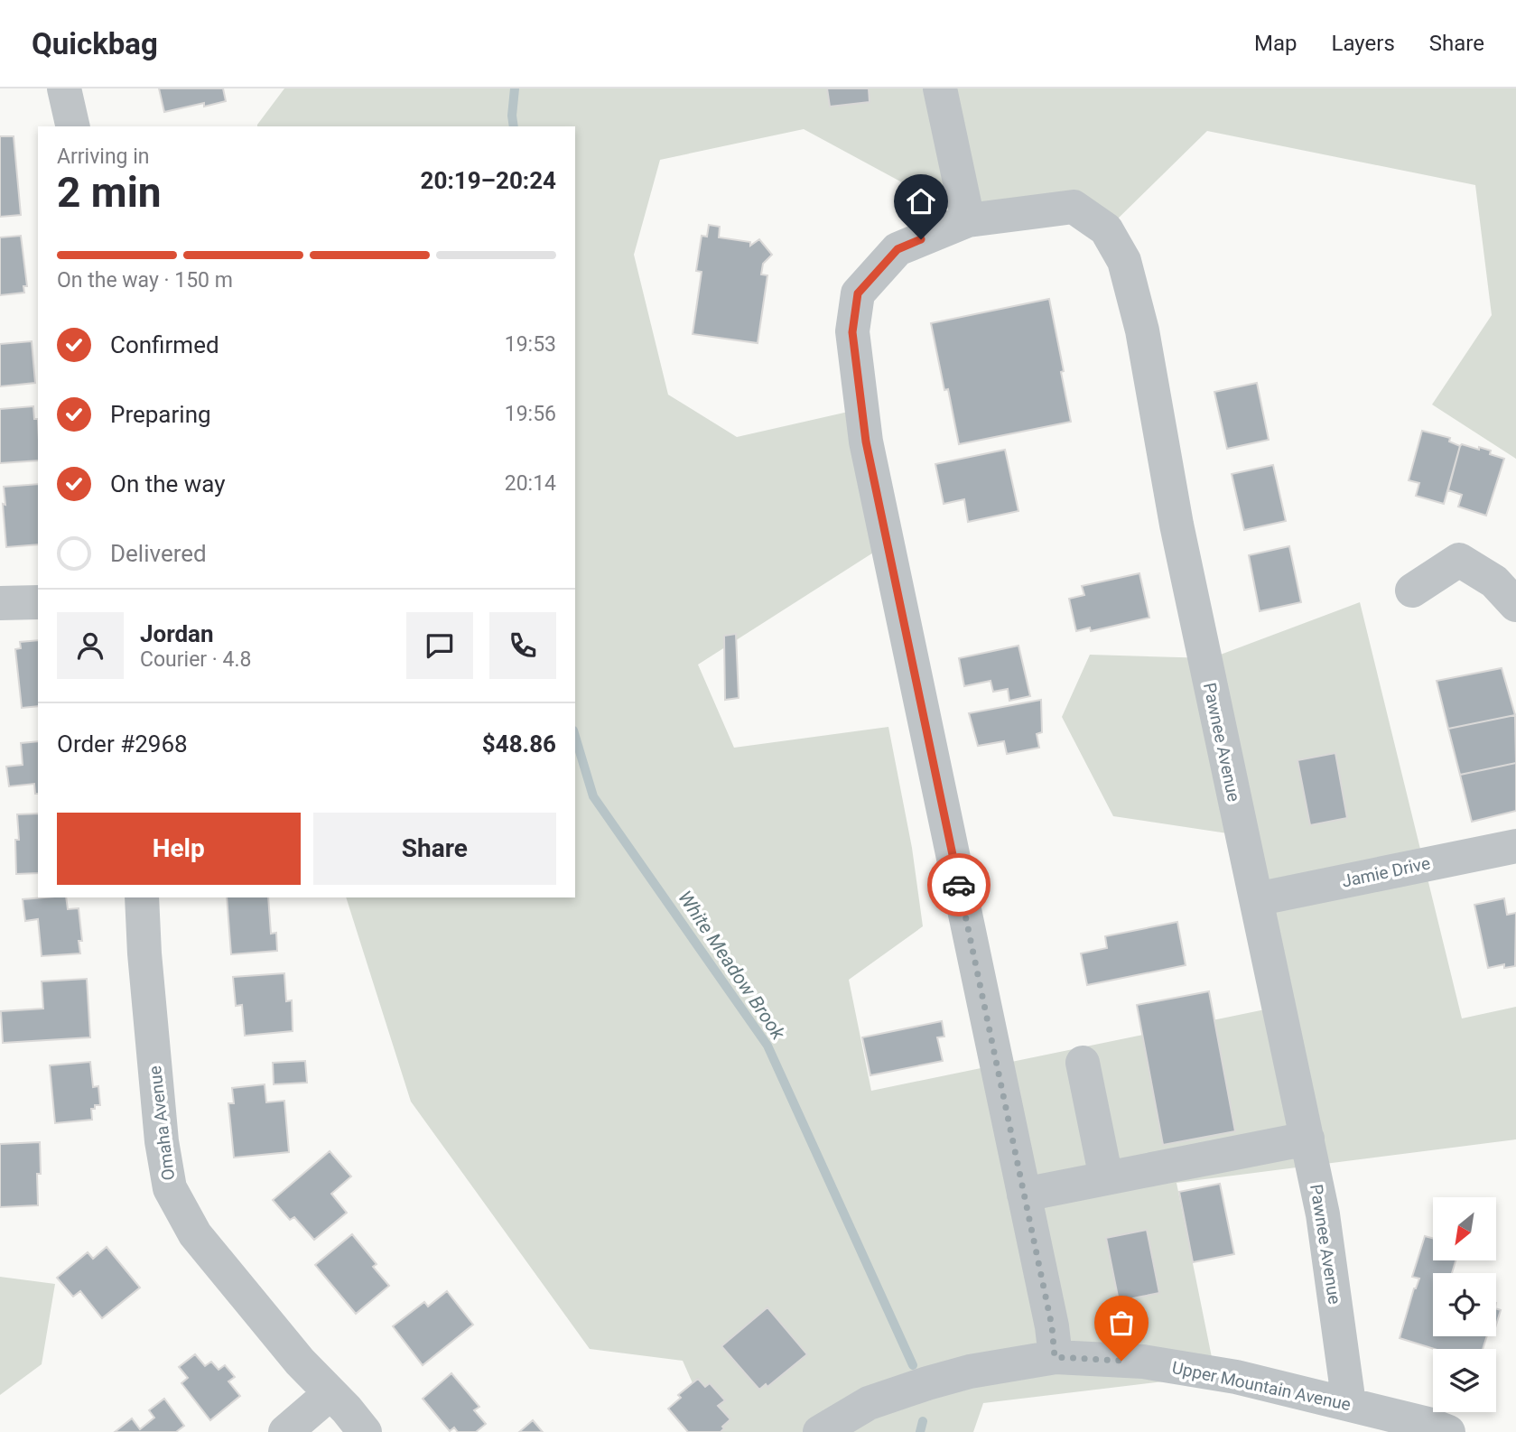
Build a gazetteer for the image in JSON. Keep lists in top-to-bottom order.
{
  "streets": {
    "street": [
      "Pawnee Avenue",
      "Jamie Drive",
      "Omaha Avenue",
      "Upper Mountain Avenue"
    ]
  },
  "crossings": [
    ["Pawnee Avenue", "Jamie Drive"],
    ["Pawnee Avenue", "Upper Mountain Avenue"]
  ],
  "water": ["White Meadow Brook"],
  "north": "bottom left",
  "page": {
    "header": "Quickbag",
    "nav": ["Map", "Layers", "Share"],
    "heading": ["2 min", "Arriving in", "20:19–20:24"],
    "panel": [
      "Jordan",
      "Courier · 4.8",
      "Order #2968",
      "$48.86"
    ],
    "bar": "On the way · 150 m",
    "list": [
      ["Confirmed", "19:53"],
      ["Preparing", "19:56"],
      ["On the way", "20:14"],
      "Delivered"
    ],
    "buttons": ["Help", "Share"]
  }
}
